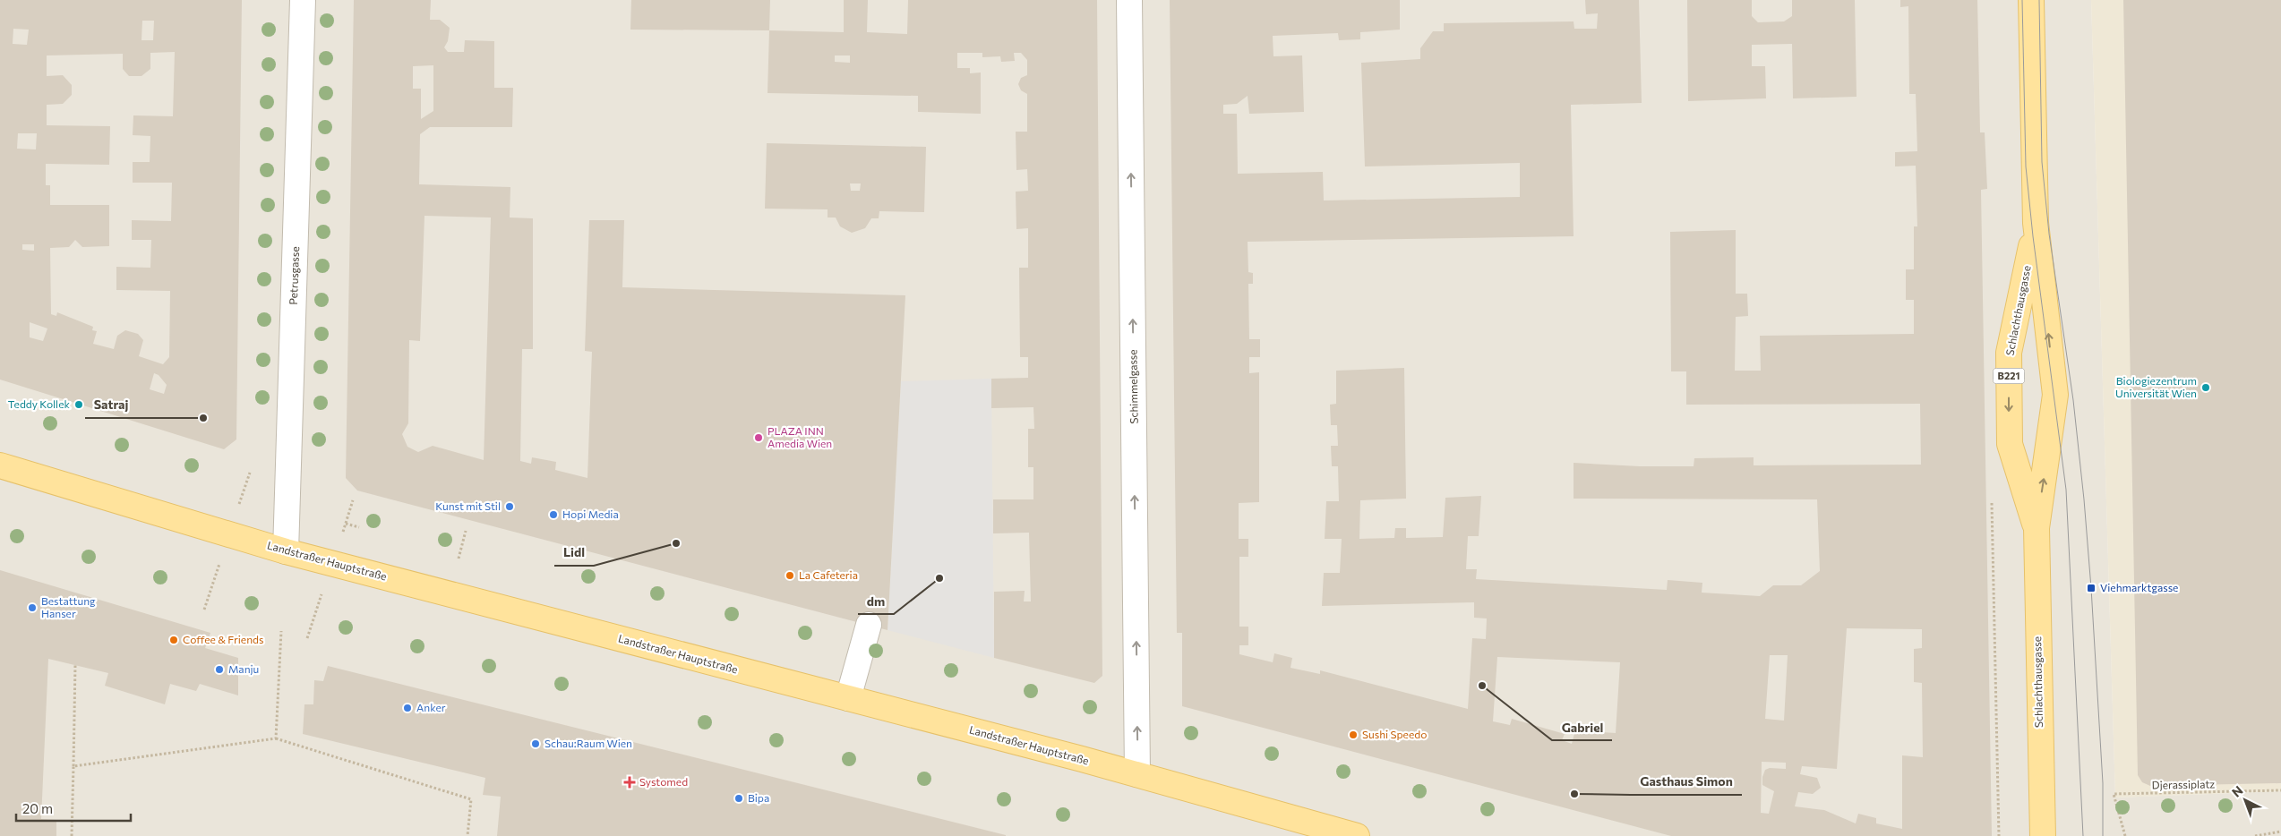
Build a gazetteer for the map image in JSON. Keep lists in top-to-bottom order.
{
  "streets": {
    "main road": ["Schlachthausgasse", "B221", "Landstraßer Hauptstraße"],
    "street": ["Petrusgasse", "Schimmelgasse"],
    "path": ["Djerassiplatz"]
  },
  "crossings": [
    ["Petrusgasse", "Landstraßer Hauptstraße"],
    ["Schimmelgasse", "Landstraßer Hauptstraße"]
  ],
  "one_way": ["Schimmelgasse"],
  "places": {
    "other": [
      "Biologiezentrum Universität Wien",
      "Teddy Kollek",
      "Satraj",
      "PLAZA INN Amedia Wien",
      "Kunst mit Stil",
      "Hopi Media",
      "Lidl",
      "La Cafeteria",
      "dm",
      "Bestattung Hanser",
      "Coffee & Friends",
      "Manju",
      "Gabriel",
      "Anker",
      "Sushi Speedo",
      "Schau:Raum Wien",
      "Gasthaus Simon",
      "Bipa"
    ],
    "transit": ["Viehmarktgasse"],
    "health": ["Systomed"]
  },
  "scale_bar": "20 m",
  "north": "top left"
}
